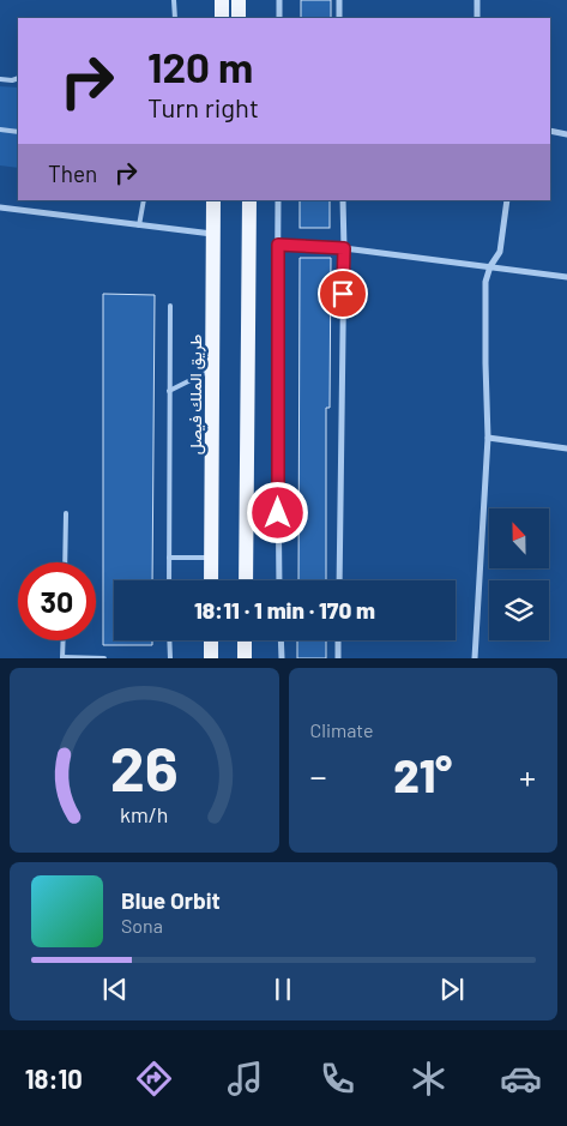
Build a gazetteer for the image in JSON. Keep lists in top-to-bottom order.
{
  "streets": {
    "main road": ["طريق الملك فيصل"]
  },
  "north": "top",
  "page": {
    "turn": ["120 m", "Turn right"],
    "then": "Then",
    "limit": "30",
    "trip": "18:11 · 1 min · 170 m",
    "tile": "Climate",
    "heat": ["−", "21°", "+"],
    "song": ["Blue Orbit", "Sona"],
    "tabs": "18:10",
    "gauge": ["26", "km/h"]
  }
}
